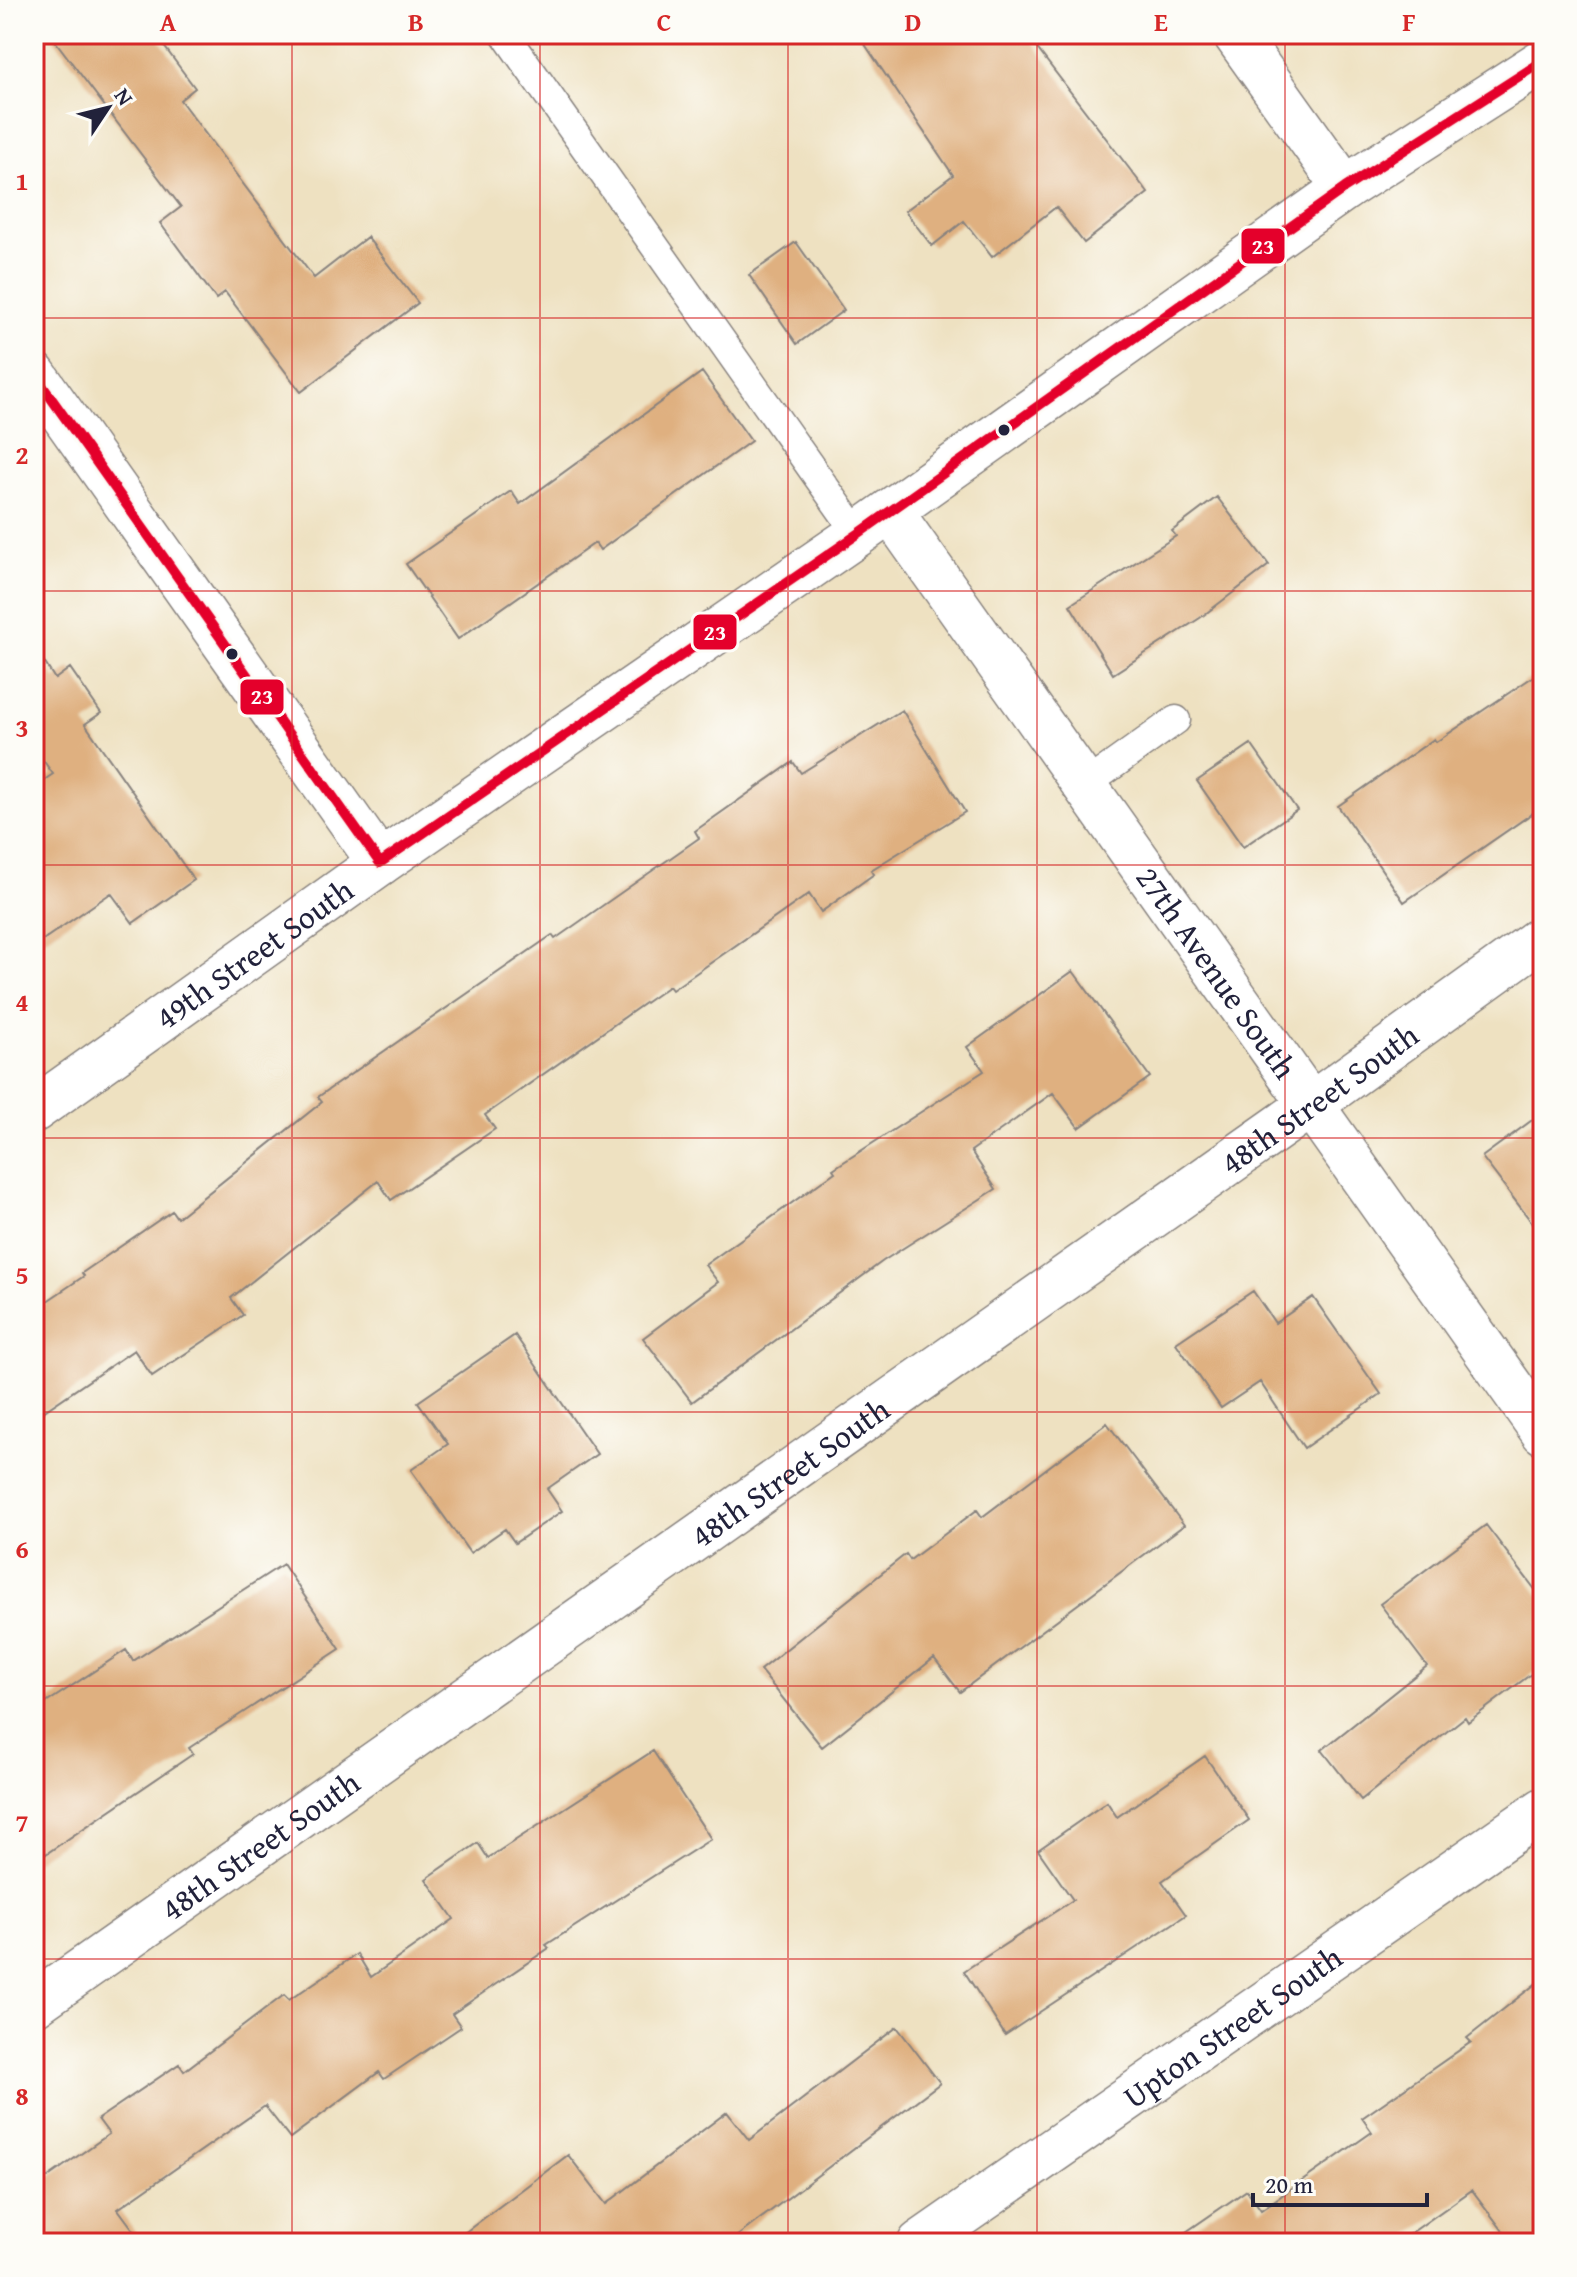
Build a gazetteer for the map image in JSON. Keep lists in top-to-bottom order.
{
  "streets": {
    "street": [
      "49th Street South",
      "27th Avenue South",
      "48th Street South",
      "Upton Street South"
    ]
  },
  "crossings": [
    ["49th Street South", "27th Avenue South"],
    ["27th Avenue South", "48th Street South"]
  ],
  "lines": ["transit line 23"],
  "scale_bar": "20 m",
  "north": "top right",
  "grid": {
    "columns": [
      "A",
      "B",
      "C",
      "D",
      "E",
      "F"
    ],
    "rows": [
      "1",
      "2",
      "3",
      "4",
      "5",
      "6",
      "7",
      "8"
    ]
  }
}
